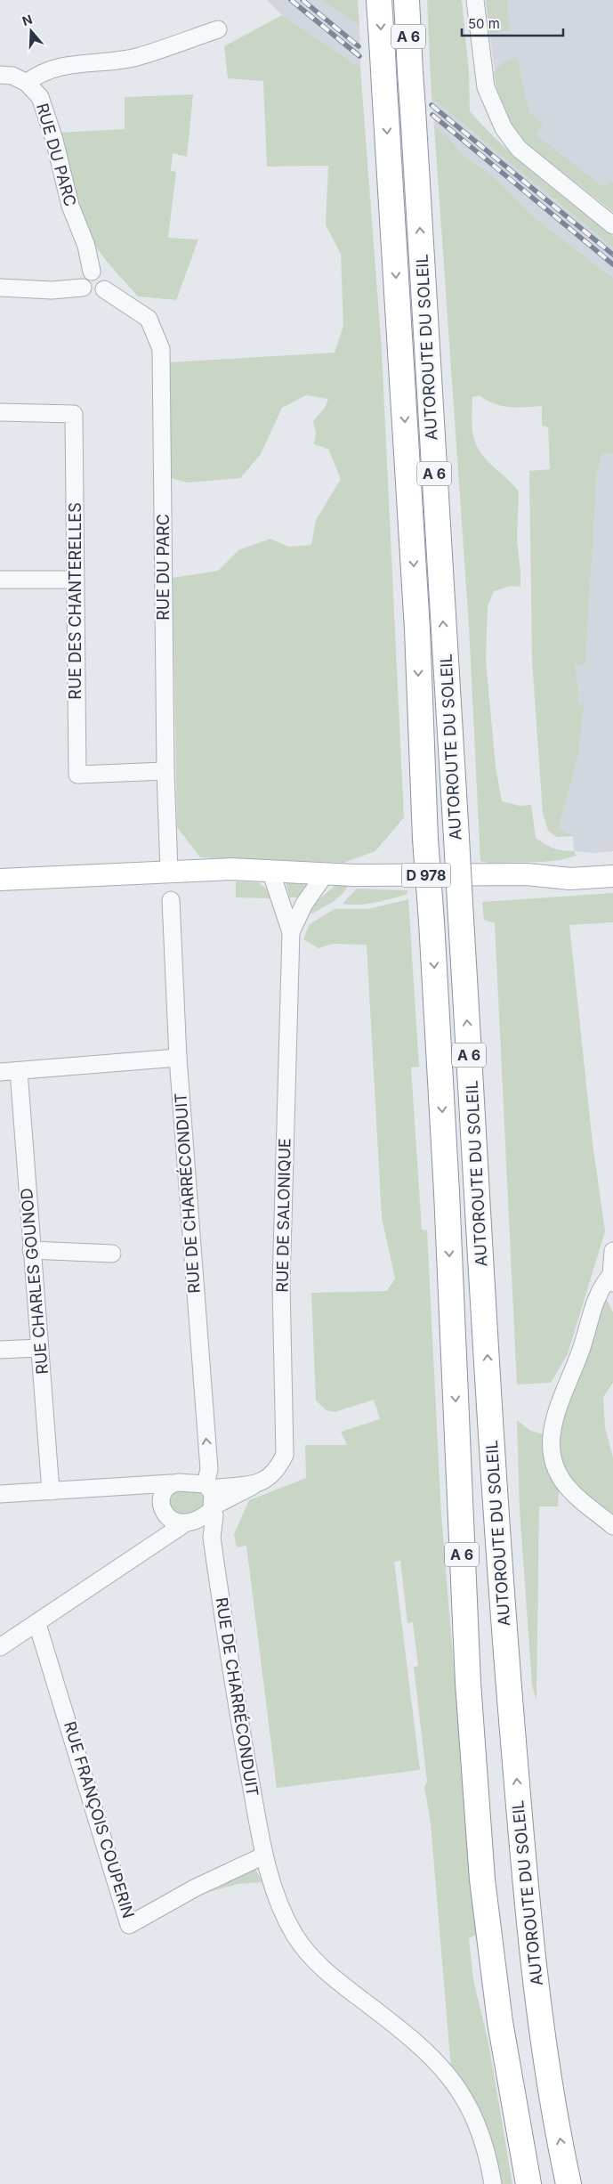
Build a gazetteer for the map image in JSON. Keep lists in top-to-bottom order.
{
  "streets": {
    "highway": ["A 6", "AUTOROUTE DU SOLEIL"],
    "main road": ["D 978"],
    "street": [
      "RUE DU PARC",
      "RUE DES CHANTERELLES",
      "RUE DE CHARRÉCONDUIT",
      "RUE DE SALONIQUE",
      "RUE CHARLES GOUNOD",
      "RUE FRANÇOIS COUPERIN"
    ]
  },
  "crossings": [
    ["RUE DU PARC", "RUE DES CHANTERELLES"],
    ["RUE DU PARC", "D 978"],
    ["D 978", "RUE DE SALONIQUE"],
    ["RUE DE CHARRÉCONDUIT", "RUE DE SALONIQUE"],
    ["RUE DE CHARRÉCONDUIT", "RUE FRANÇOIS COUPERIN"]
  ],
  "scale_bar": "50 m",
  "north": "top"
}
